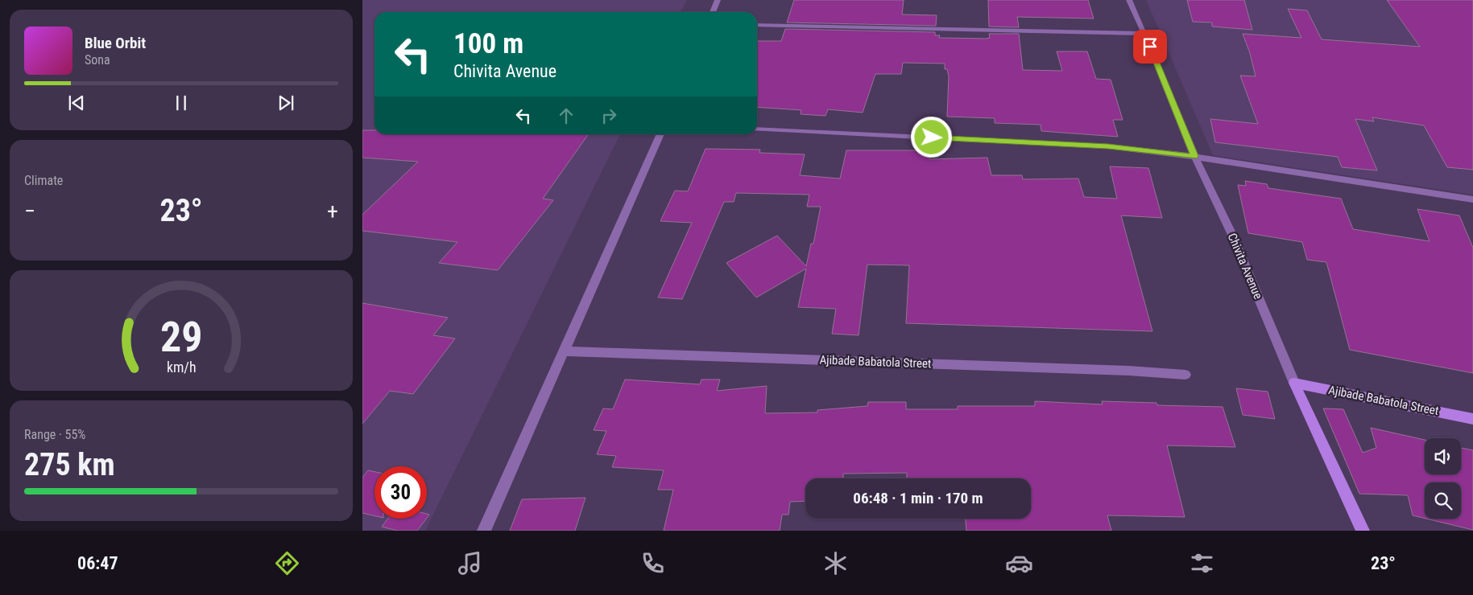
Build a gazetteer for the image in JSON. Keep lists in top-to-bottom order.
{
  "streets": {
    "street": ["Chivita Avenue", "Ajibade Babatola Street"]
  },
  "crossings": [
    ["Chivita Avenue", "Ajibade Babatola Street"]
  ],
  "page": {
    "turn": ["100 m", "Chivita Avenue"],
    "song": ["Blue Orbit", "Sona"],
    "tile": [
      "Climate",
      ["Range · 55%", "275 km"]
    ],
    "heat": ["−", "23°", "+"],
    "limit": "30",
    "trip": "06:48 · 1 min · 170 m",
    "tabs": ["06:47", "23°"],
    "gauge": ["29", "km/h"]
  }
}
